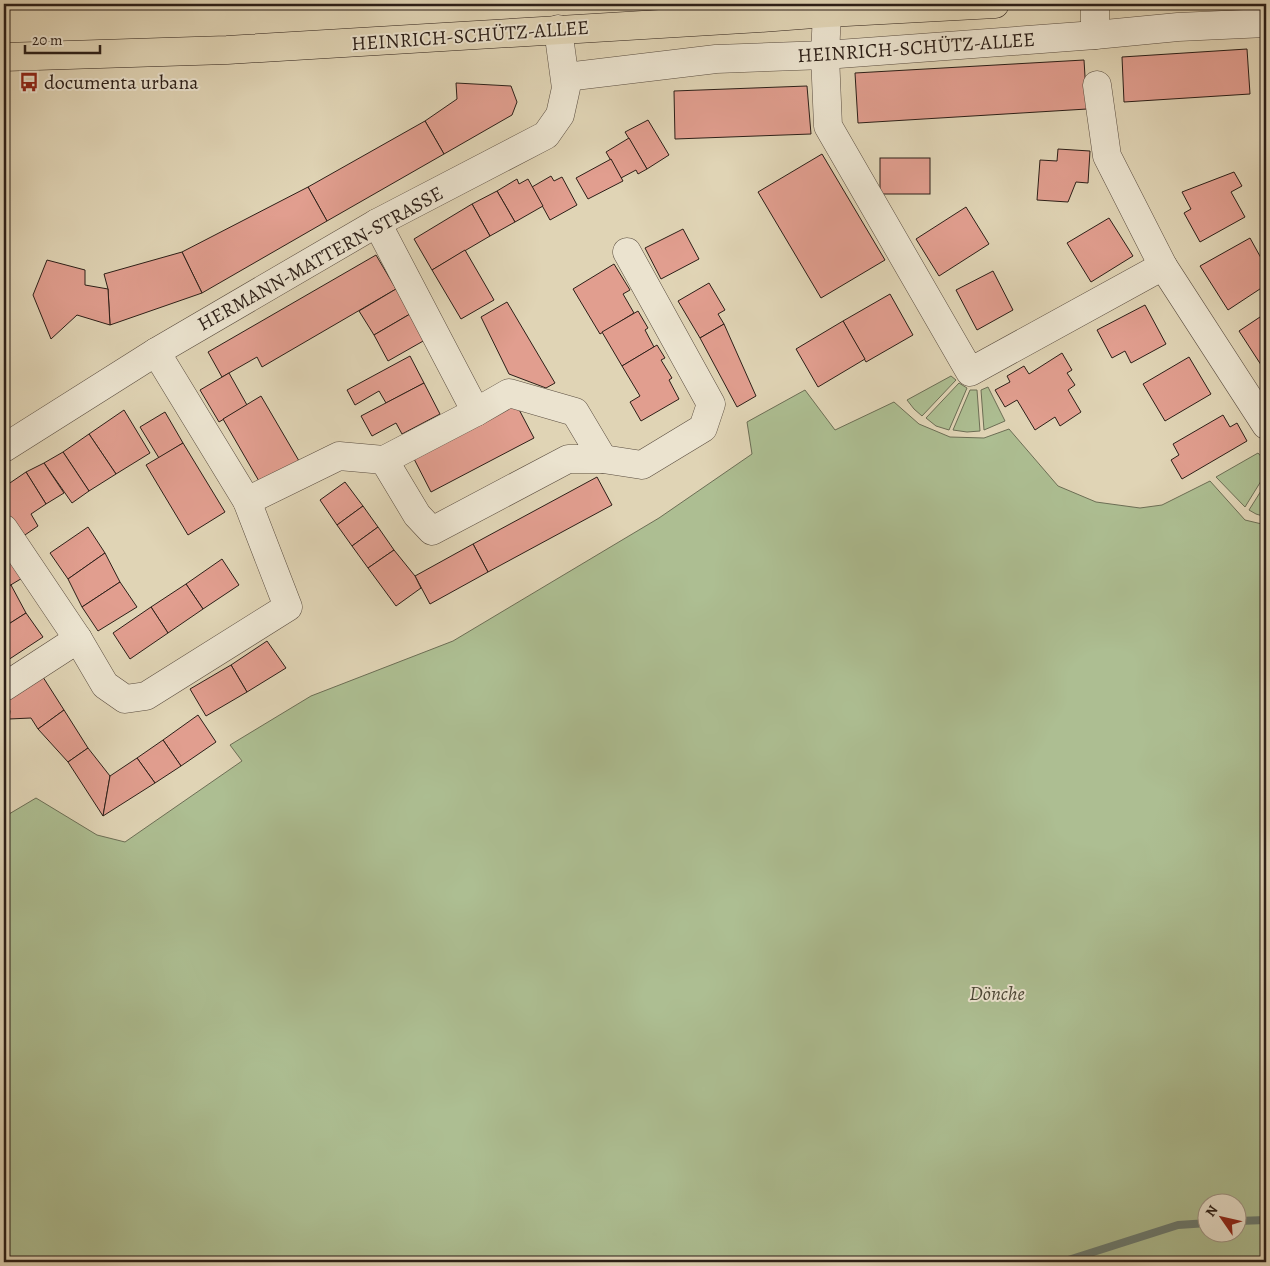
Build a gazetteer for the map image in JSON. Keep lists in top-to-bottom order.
{
  "streets": {
    "main road": ["HEINRICH-SCHÜTZ-ALLEE"],
    "street": ["HERMANN-MATTERN-STRASSE"]
  },
  "crossings": [
    ["HEINRICH-SCHÜTZ-ALLEE", "HERMANN-MATTERN-STRASSE"]
  ],
  "parks": ["Dönche"],
  "places": {
    "bus stop": ["documenta urbana"]
  },
  "scale_bar": "20 m",
  "north": "top left"
}
